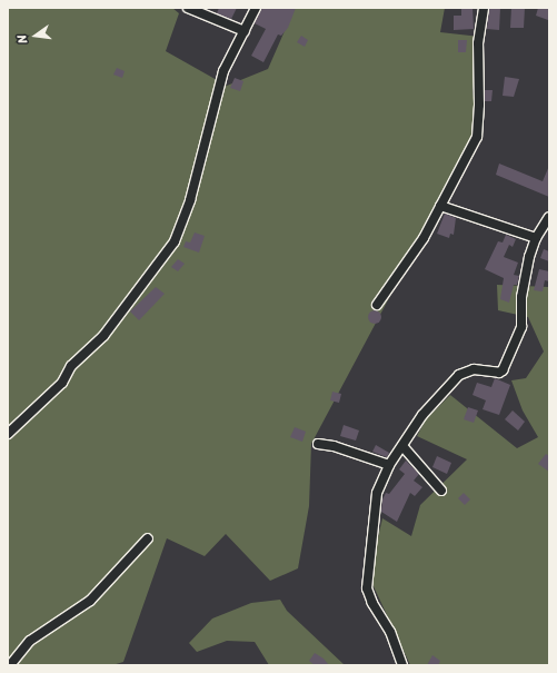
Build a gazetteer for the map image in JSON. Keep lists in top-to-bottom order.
{
  "north": "left"
}
